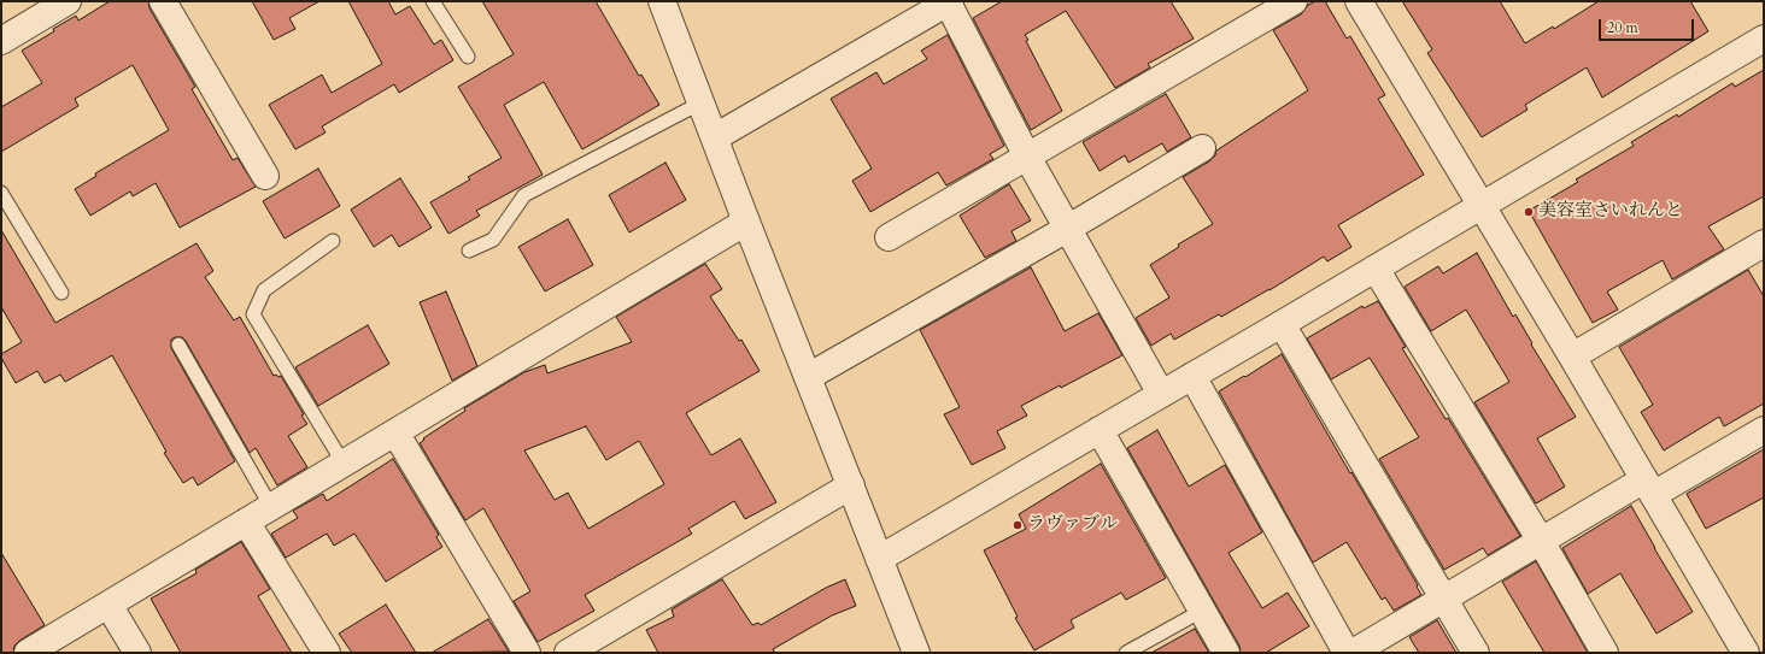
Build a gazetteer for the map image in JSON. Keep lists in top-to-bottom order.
{
  "places": ["美容室さいれんと", "ラヴァブル"],
  "scale_bar": "20 m"
}
